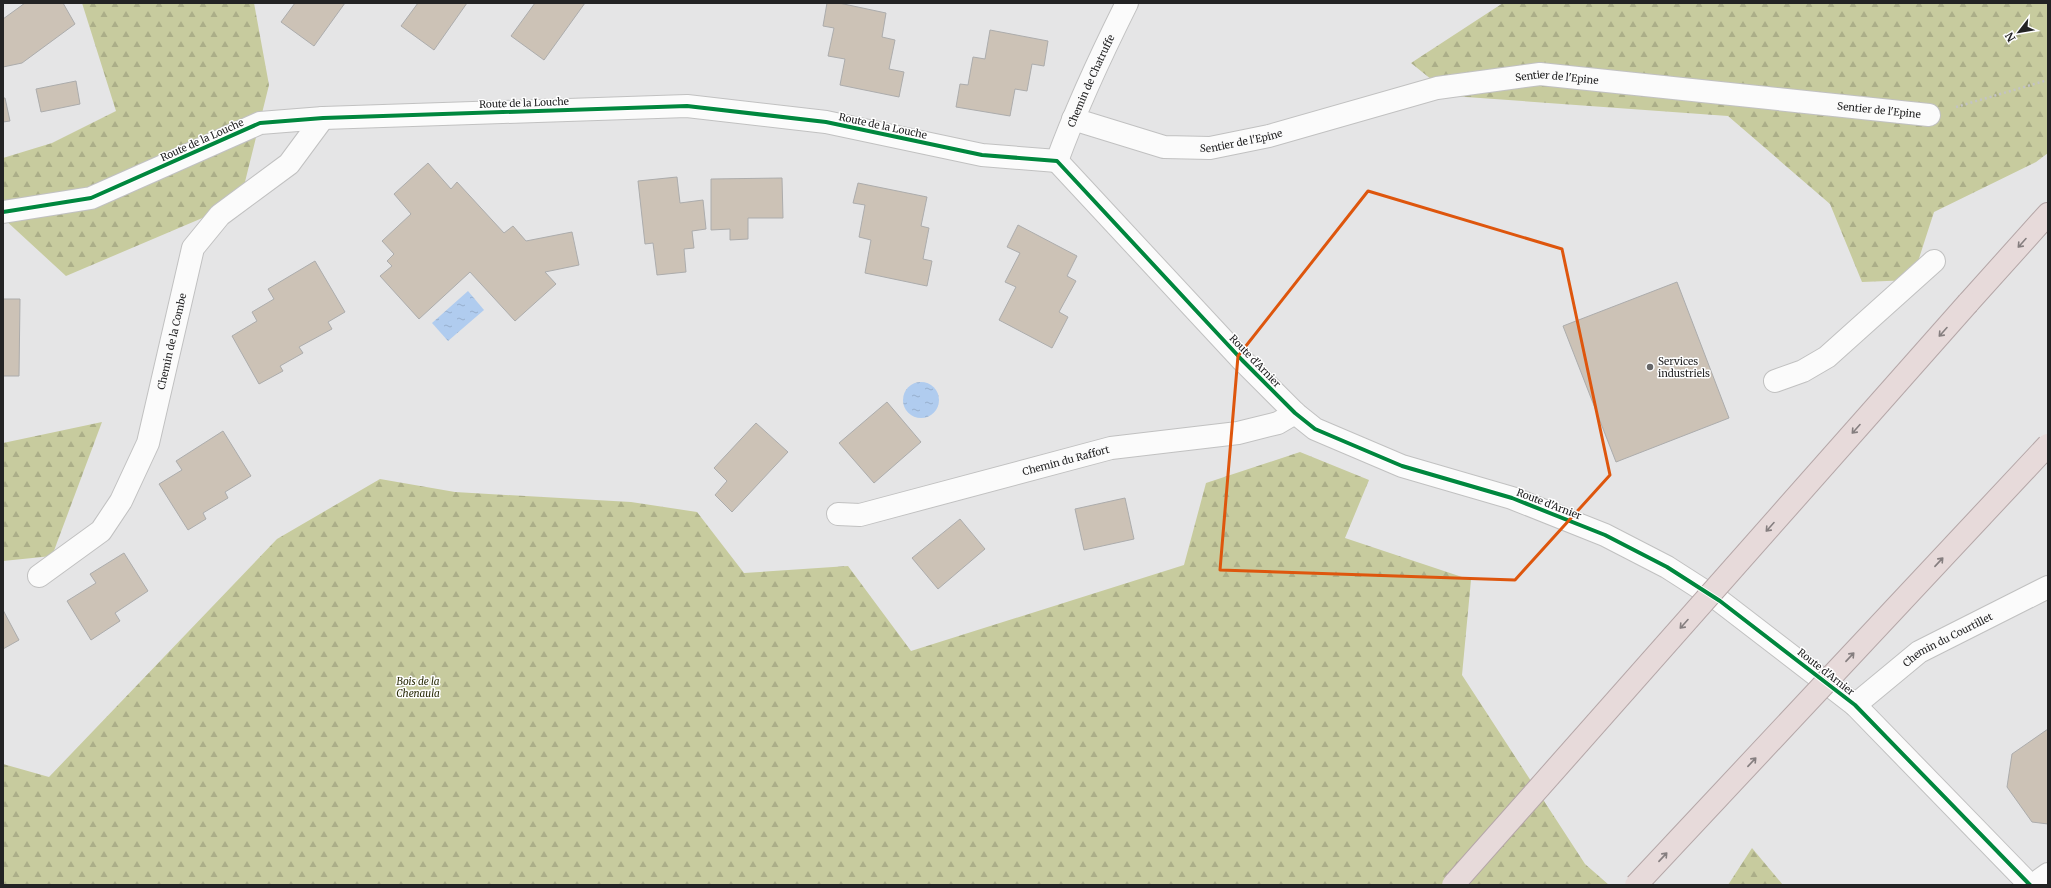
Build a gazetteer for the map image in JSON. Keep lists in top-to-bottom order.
{
  "streets": {
    "street": [
      "Sentier de l'Epine",
      "Chemin de Chatruffe",
      "Route de la Louche",
      "Chemin de la Combe",
      "Route d'Arnier",
      "Chemin du Raffort",
      "Chemin du Courtillet"
    ]
  },
  "crossings": [
    ["Sentier de l'Epine", "Chemin de Chatruffe"],
    ["Chemin de Chatruffe", "Route de la Louche"],
    ["Chemin de Chatruffe", "Route d'Arnier"],
    ["Route de la Louche", "Chemin de la Combe"],
    ["Route de la Louche", "Route d'Arnier"],
    ["Route d'Arnier", "Chemin du Raffort"],
    ["Route d'Arnier", "Chemin du Courtillet"]
  ],
  "parks": ["Bois de la Chenaula"],
  "places": ["Services industriels"],
  "north": "bottom left"
}
